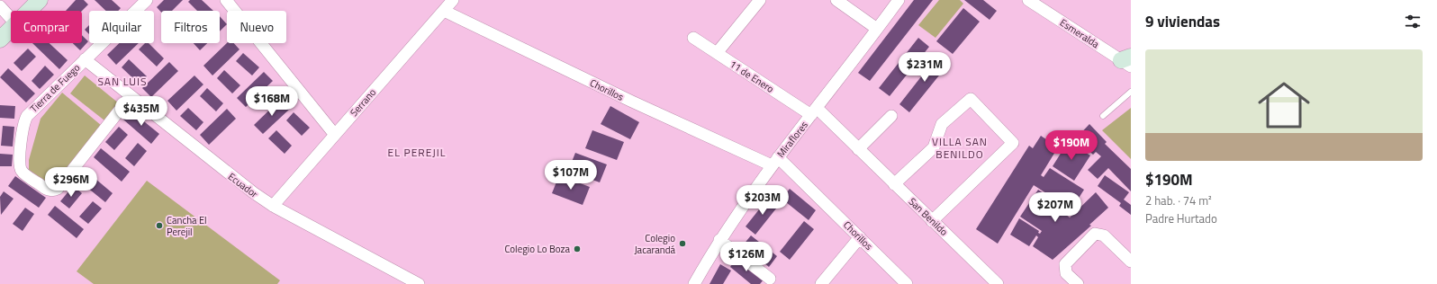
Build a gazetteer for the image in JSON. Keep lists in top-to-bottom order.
{
  "streets": {
    "street": [
      "Esmeralda",
      "11 de Enero",
      "Tierra de Fuego",
      "Chorillos",
      "Serrano",
      "Miraflores",
      "Ecuador",
      "San Benildo"
    ]
  },
  "crossings": [
    ["11 de Enero", "Miraflores"],
    ["11 de Enero", "San Benildo"],
    ["Tierra de Fuego", "Ecuador"],
    ["Chorillos", "Serrano"],
    ["Chorillos", "Miraflores"],
    ["Serrano", "Ecuador"],
    ["Miraflores", "San Benildo"]
  ],
  "districts": ["SAN LUIS", "VILLA SAN BENILDO", "EL PEREJIL"],
  "places": ["Cancha El Perejil", "Colegio Jacarandá", "Colegio Lo Boza"],
  "page": {
    "heading": "9 viviendas",
    "chip": [
      "Comprar",
      "Alquilar",
      "Filtros",
      "Nuevo"
    ],
    "list": [
      {
        "name": "$190M",
        "note": "2 hab. · 74 m² · Padre Hurtado"
      }
    ],
    "price": [
      "$231M",
      "$168M",
      "$435M",
      "$190M",
      "$107M",
      "$296M",
      "$203M",
      "$207M",
      "$126M"
    ]
  }
}
